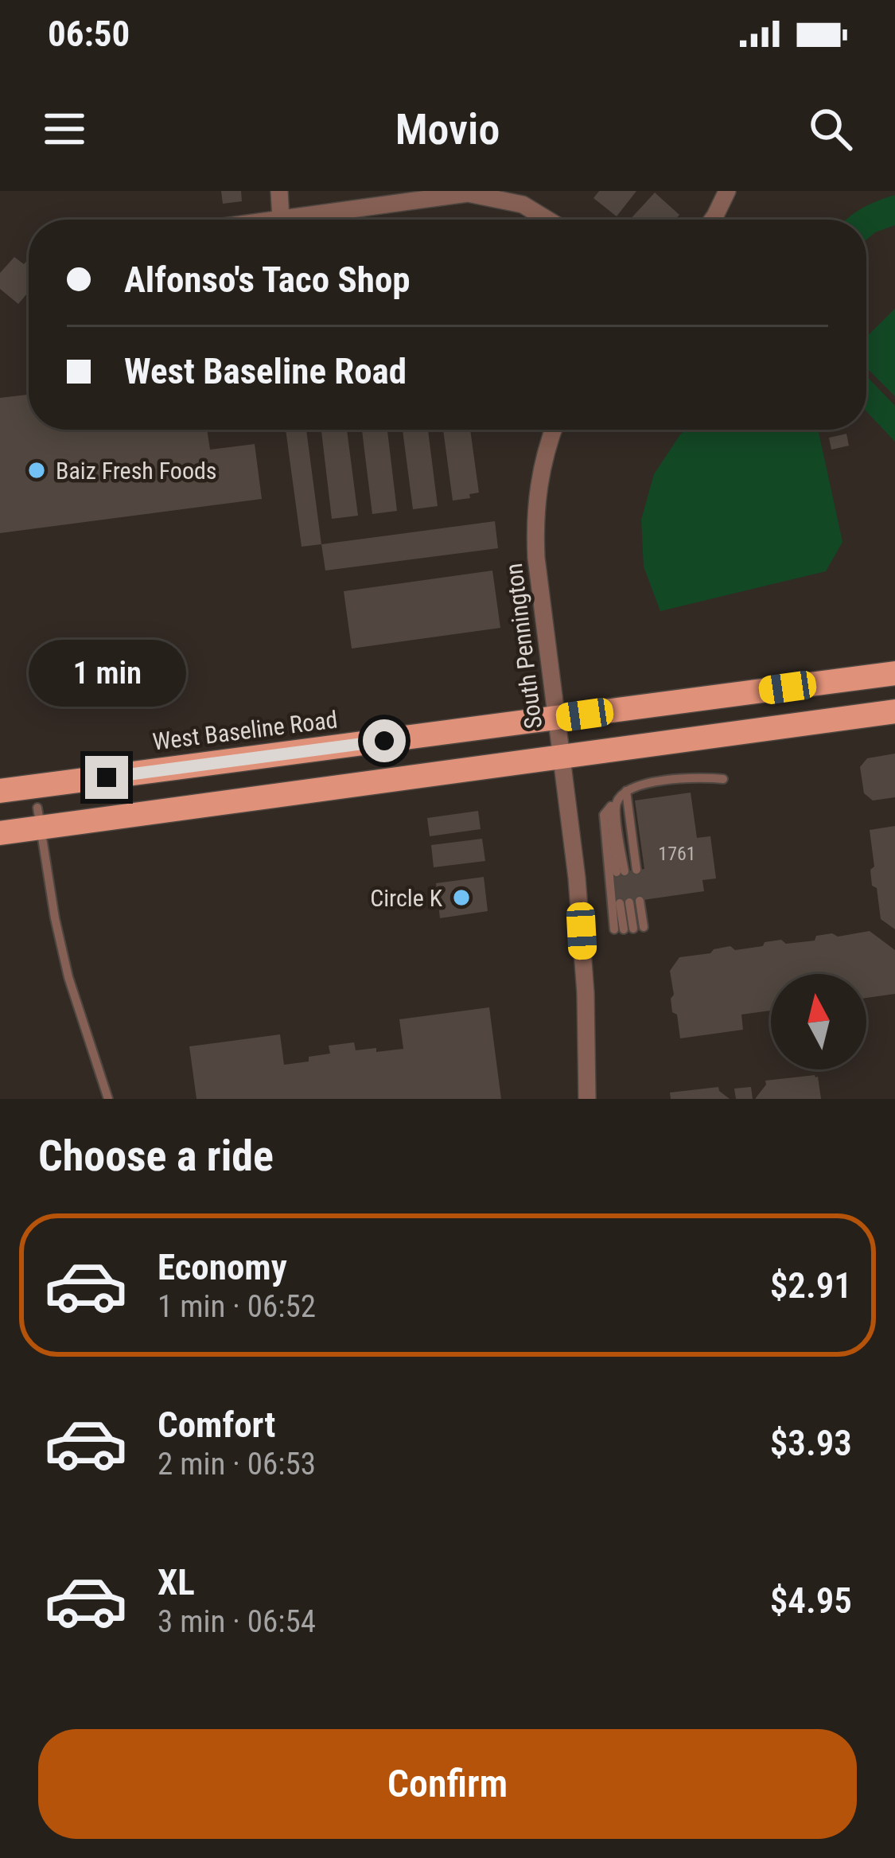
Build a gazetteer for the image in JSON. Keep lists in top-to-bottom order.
{
  "streets": {
    "main road": ["West Baseline Road"],
    "street": ["South Pennington"]
  },
  "crossings": [
    ["South Pennington", "West Baseline Road"]
  ],
  "places": ["Baiz Fresh Foods", "Circle K"],
  "house_numbers": ["1761"],
  "north": "top",
  "page": {
    "status": "06:50",
    "header": "Movio",
    "banner": ["Alfonso's Taco Shop", "West Baseline Road"],
    "bubble": "1 min",
    "heading": "Choose a ride",
    "list": [
      {
        "name": "Economy",
        "note": "1 min · 06:52",
        "value": "$2.91"
      },
      {
        "name": "Comfort",
        "note": "2 min · 06:53",
        "value": "$3.93"
      },
      {
        "name": "XL",
        "note": "3 min · 06:54",
        "value": "$4.95"
      }
    ],
    "buttons": "Confirm"
  }
}
